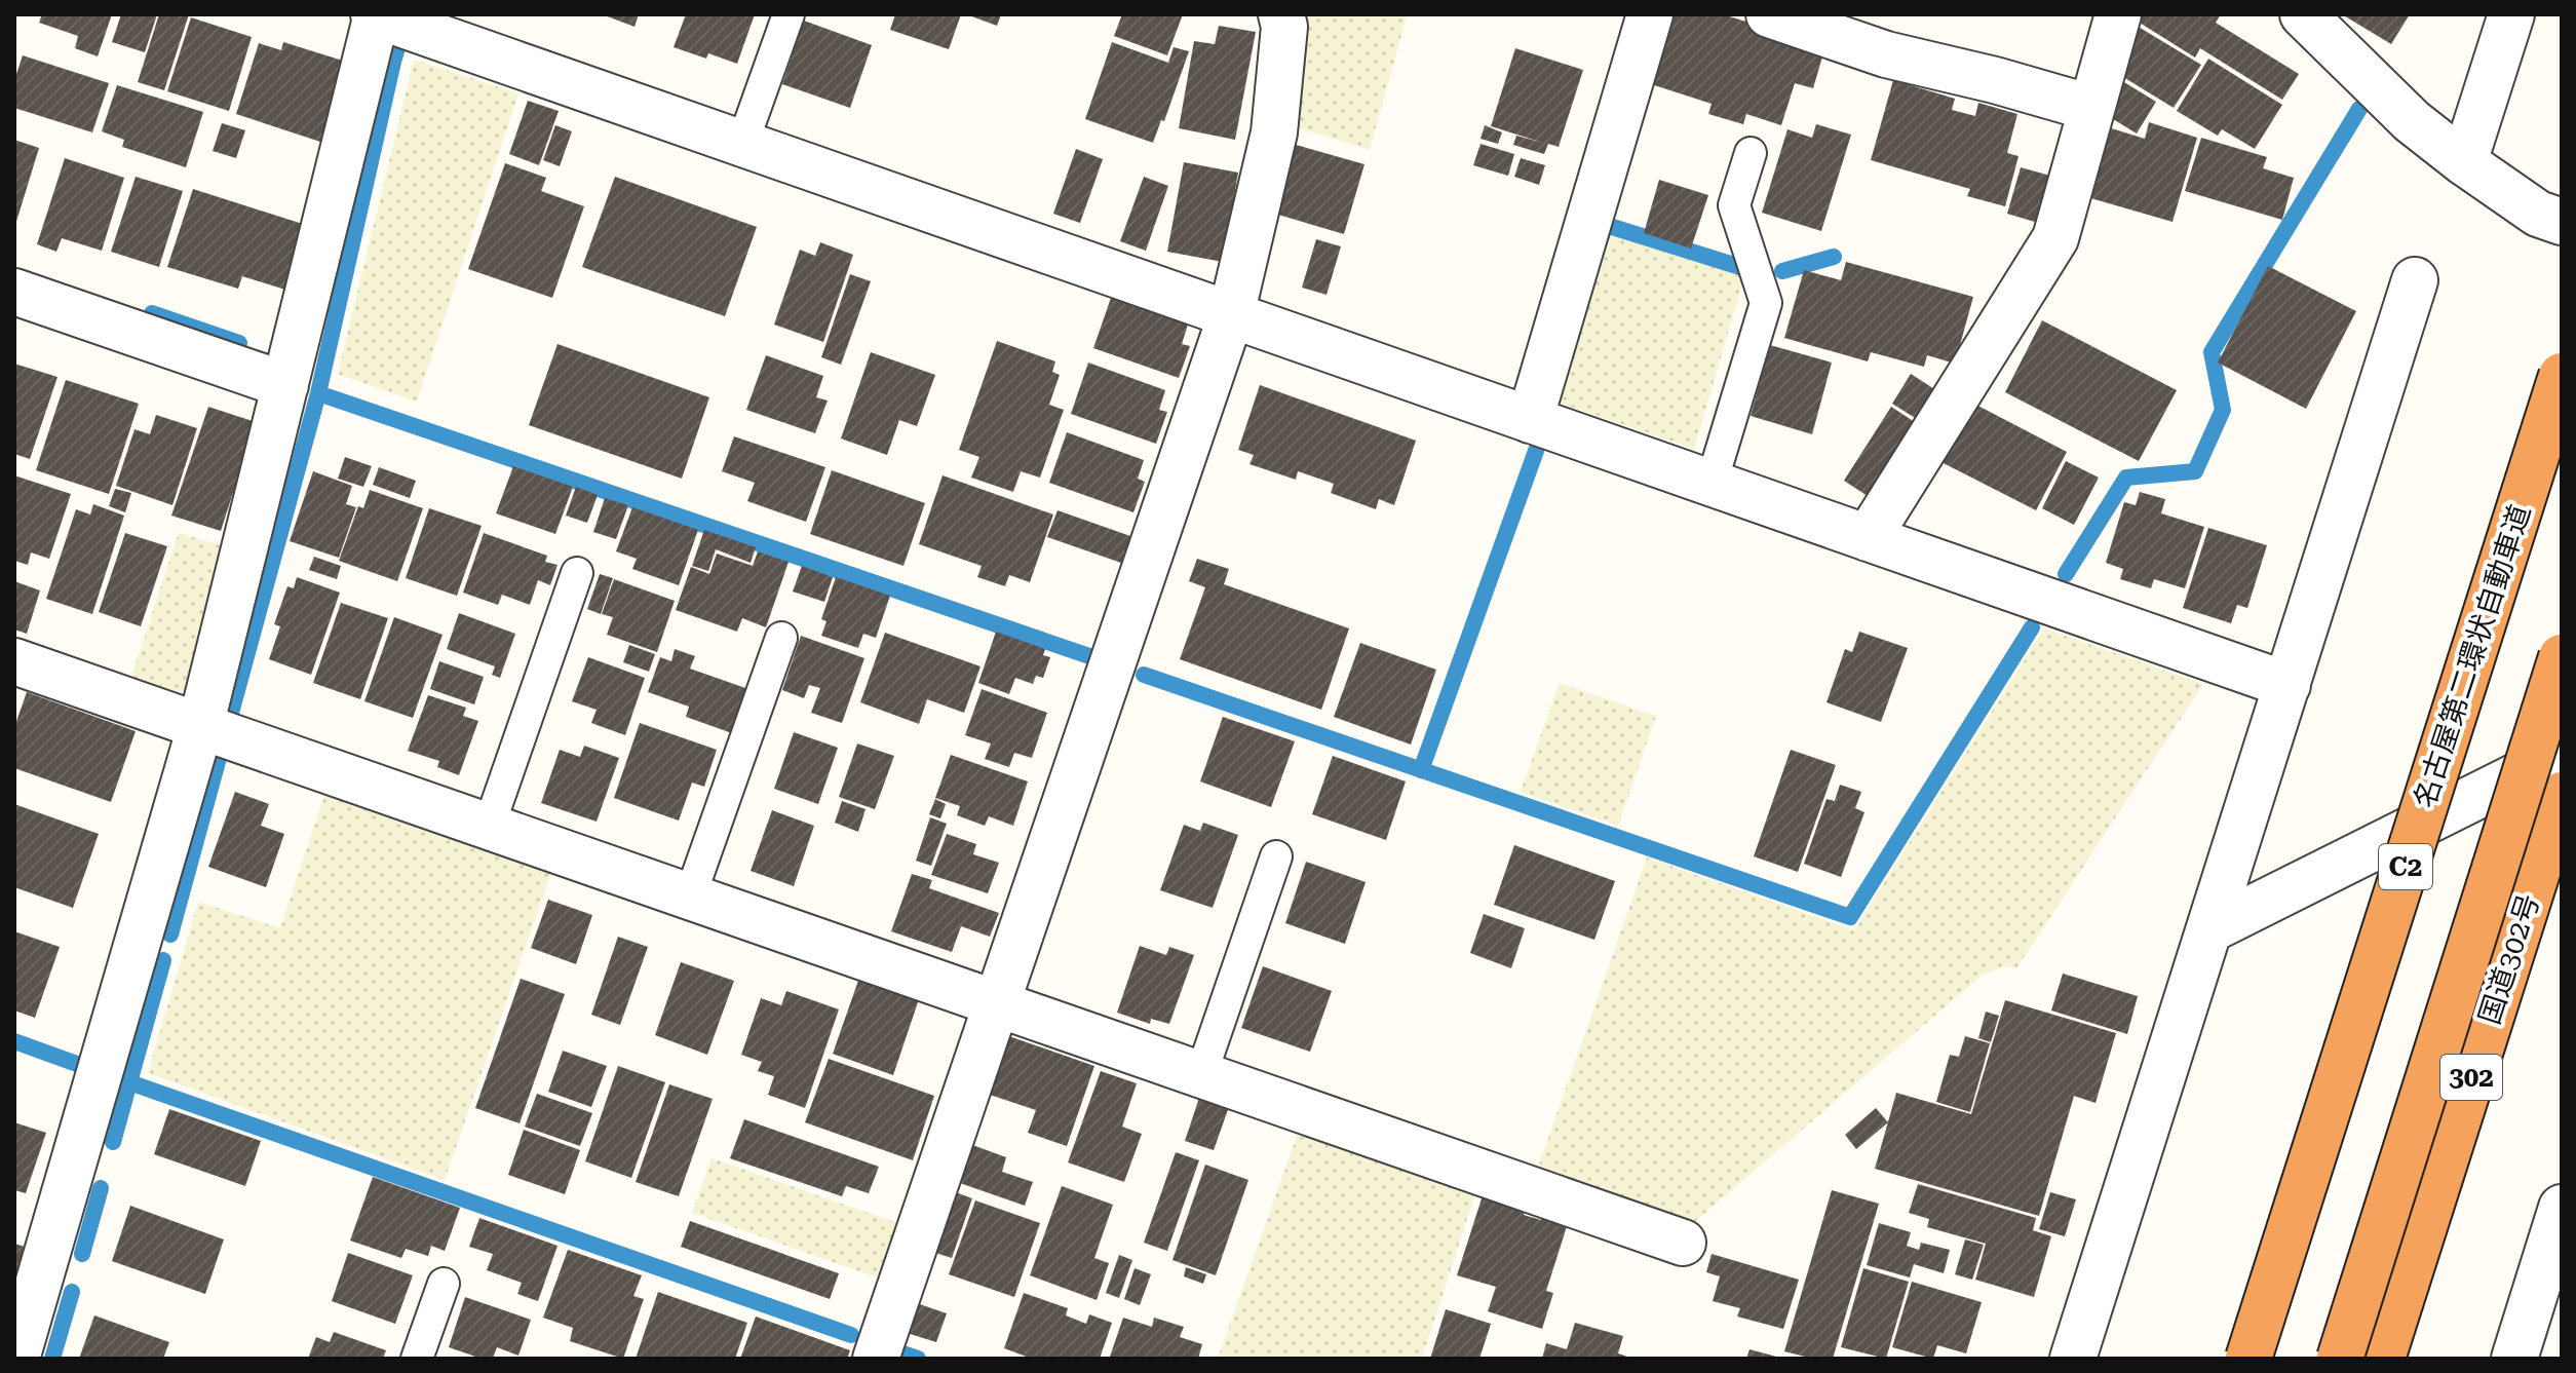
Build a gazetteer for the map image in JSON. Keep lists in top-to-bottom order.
{
  "streets": {
    "highway": [
      "名古屋第二環状自動車道",
      "C2",
      "国道302号",
      "302"
    ]
  }
}
